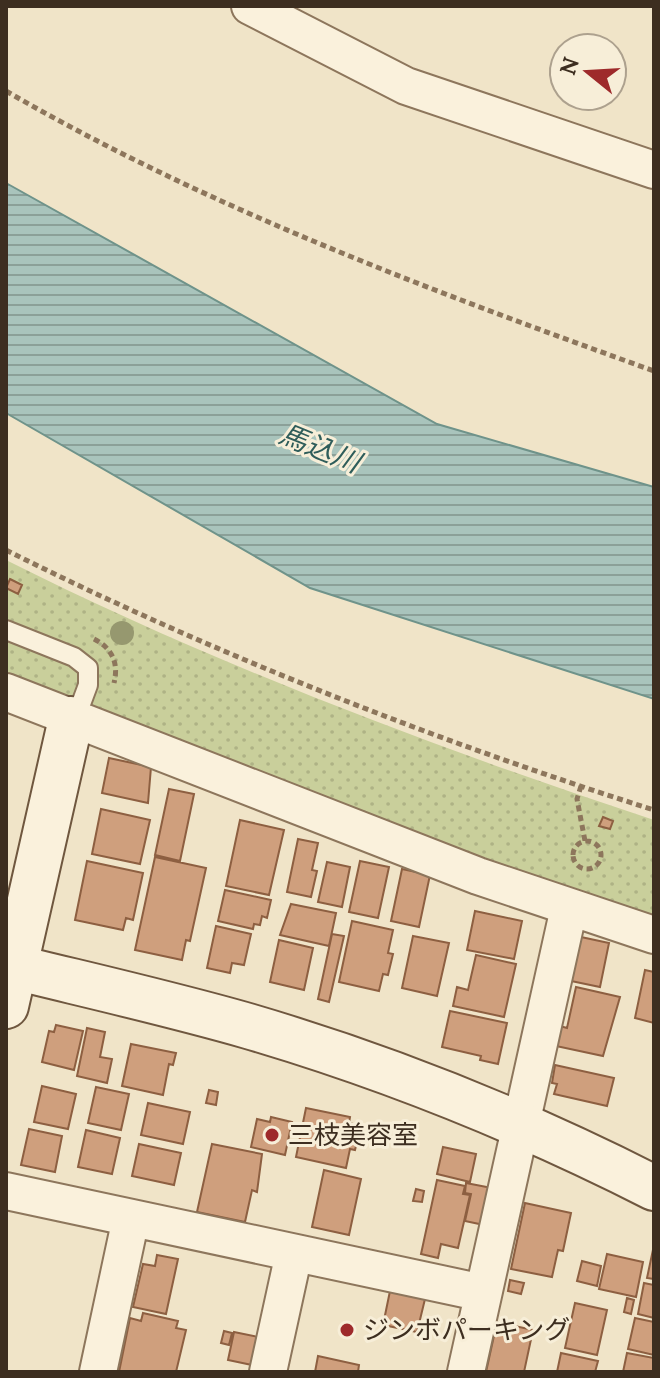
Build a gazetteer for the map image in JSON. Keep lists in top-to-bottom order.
{
  "water": ["馬込川"],
  "places": ["三枝美容室", "ジンボパーキング"],
  "north": "left"
}
